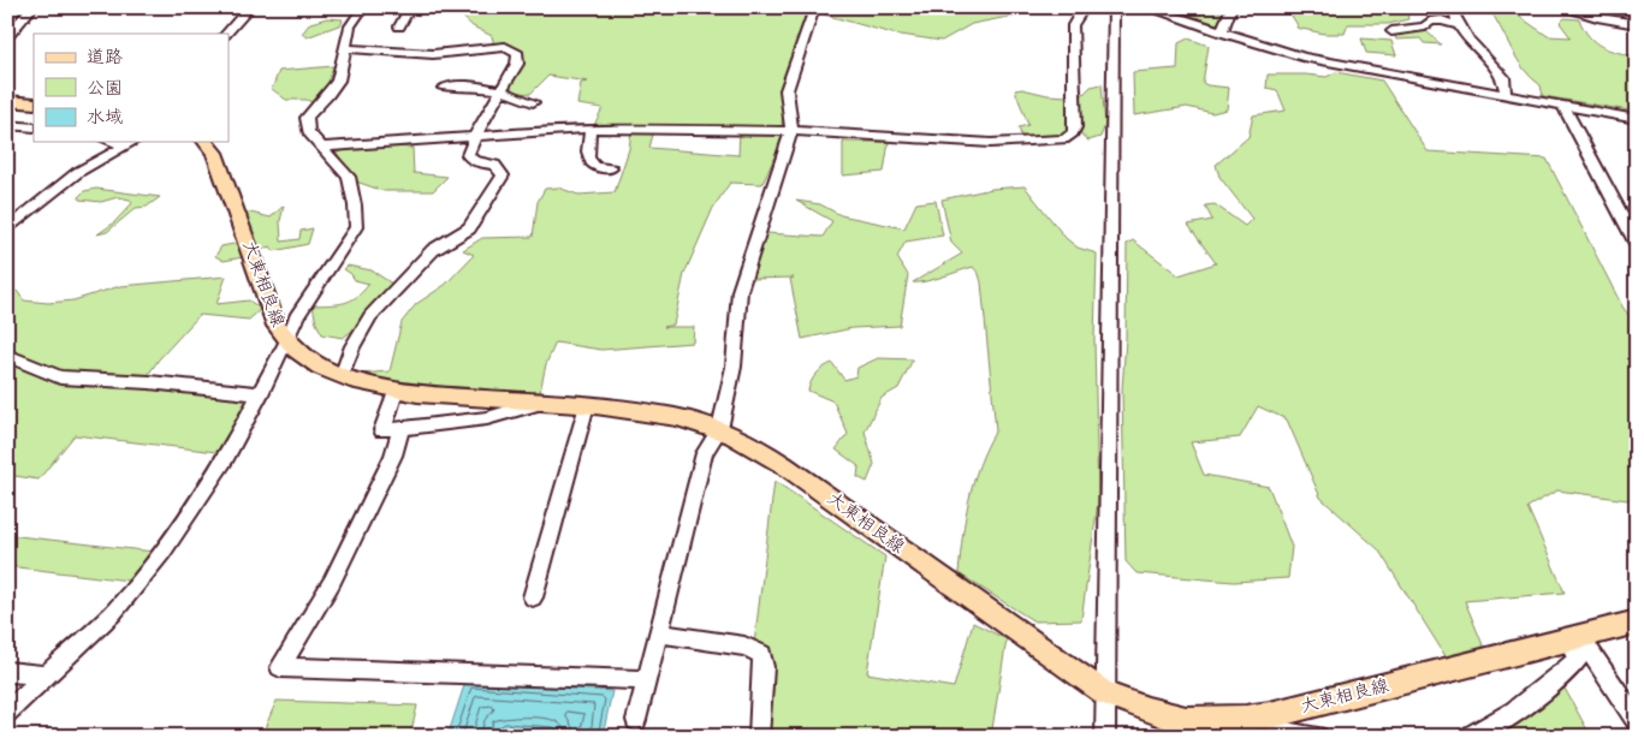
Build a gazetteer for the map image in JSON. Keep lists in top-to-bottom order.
{
  "streets": {
    "main road": ["大東相良線"]
  },
  "legend": ["道路", "公園", "水域"]
}
